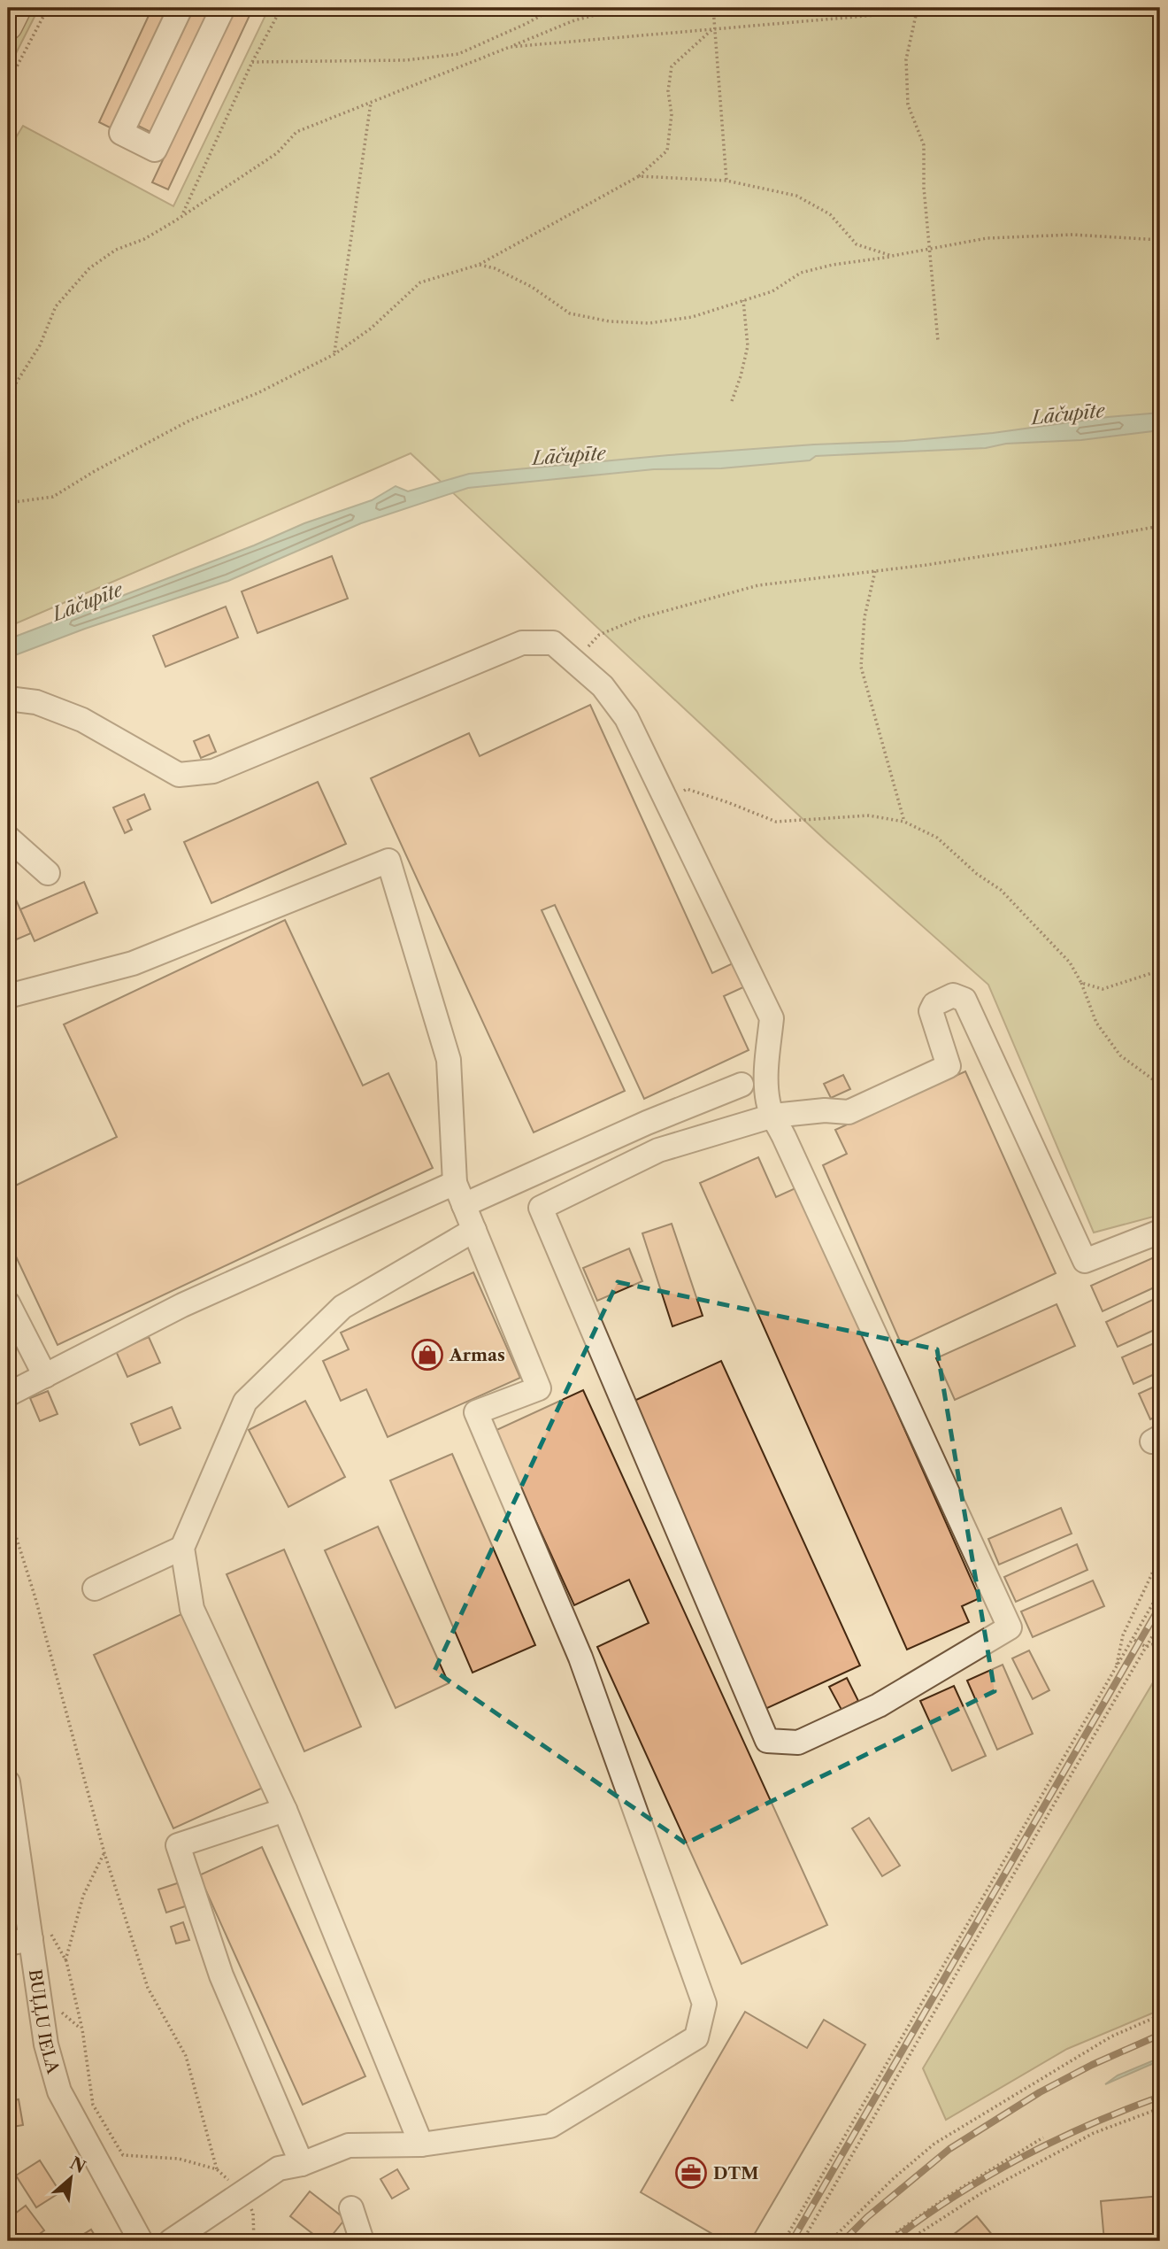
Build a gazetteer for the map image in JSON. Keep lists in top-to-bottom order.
{
  "streets": {
    "street": ["BUĻĻU IELA"]
  },
  "water": ["Lāčupīte"],
  "places": {
    "shop": ["Armas"],
    "office": ["DTM"]
  },
  "north": "top right"
}
